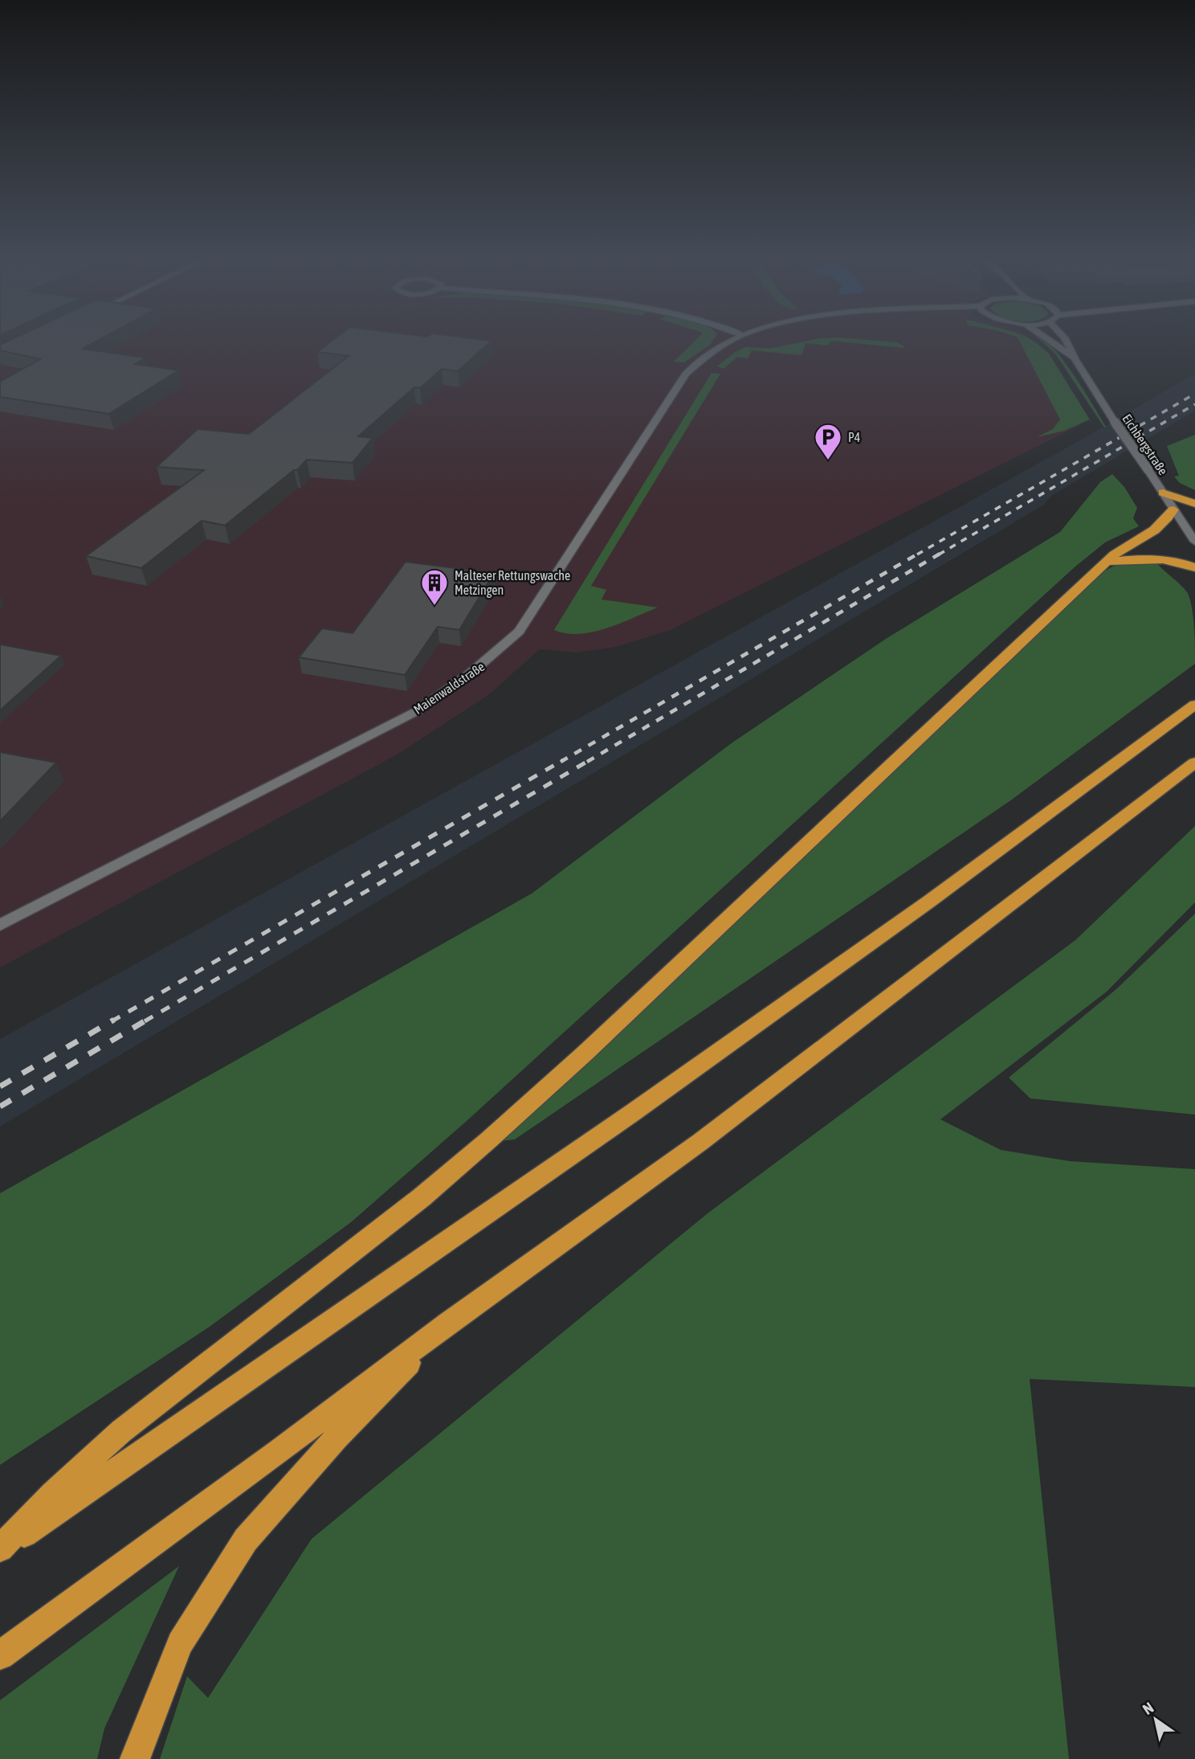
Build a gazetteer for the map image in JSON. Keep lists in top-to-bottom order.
{
  "streets": {
    "street": ["Eichbergstraße", "Maienwaldstraße"]
  },
  "places": {
    "parking": ["P4"],
    "building": ["Malteser Rettungswache Metzingen"]
  },
  "north": "top left"
}
